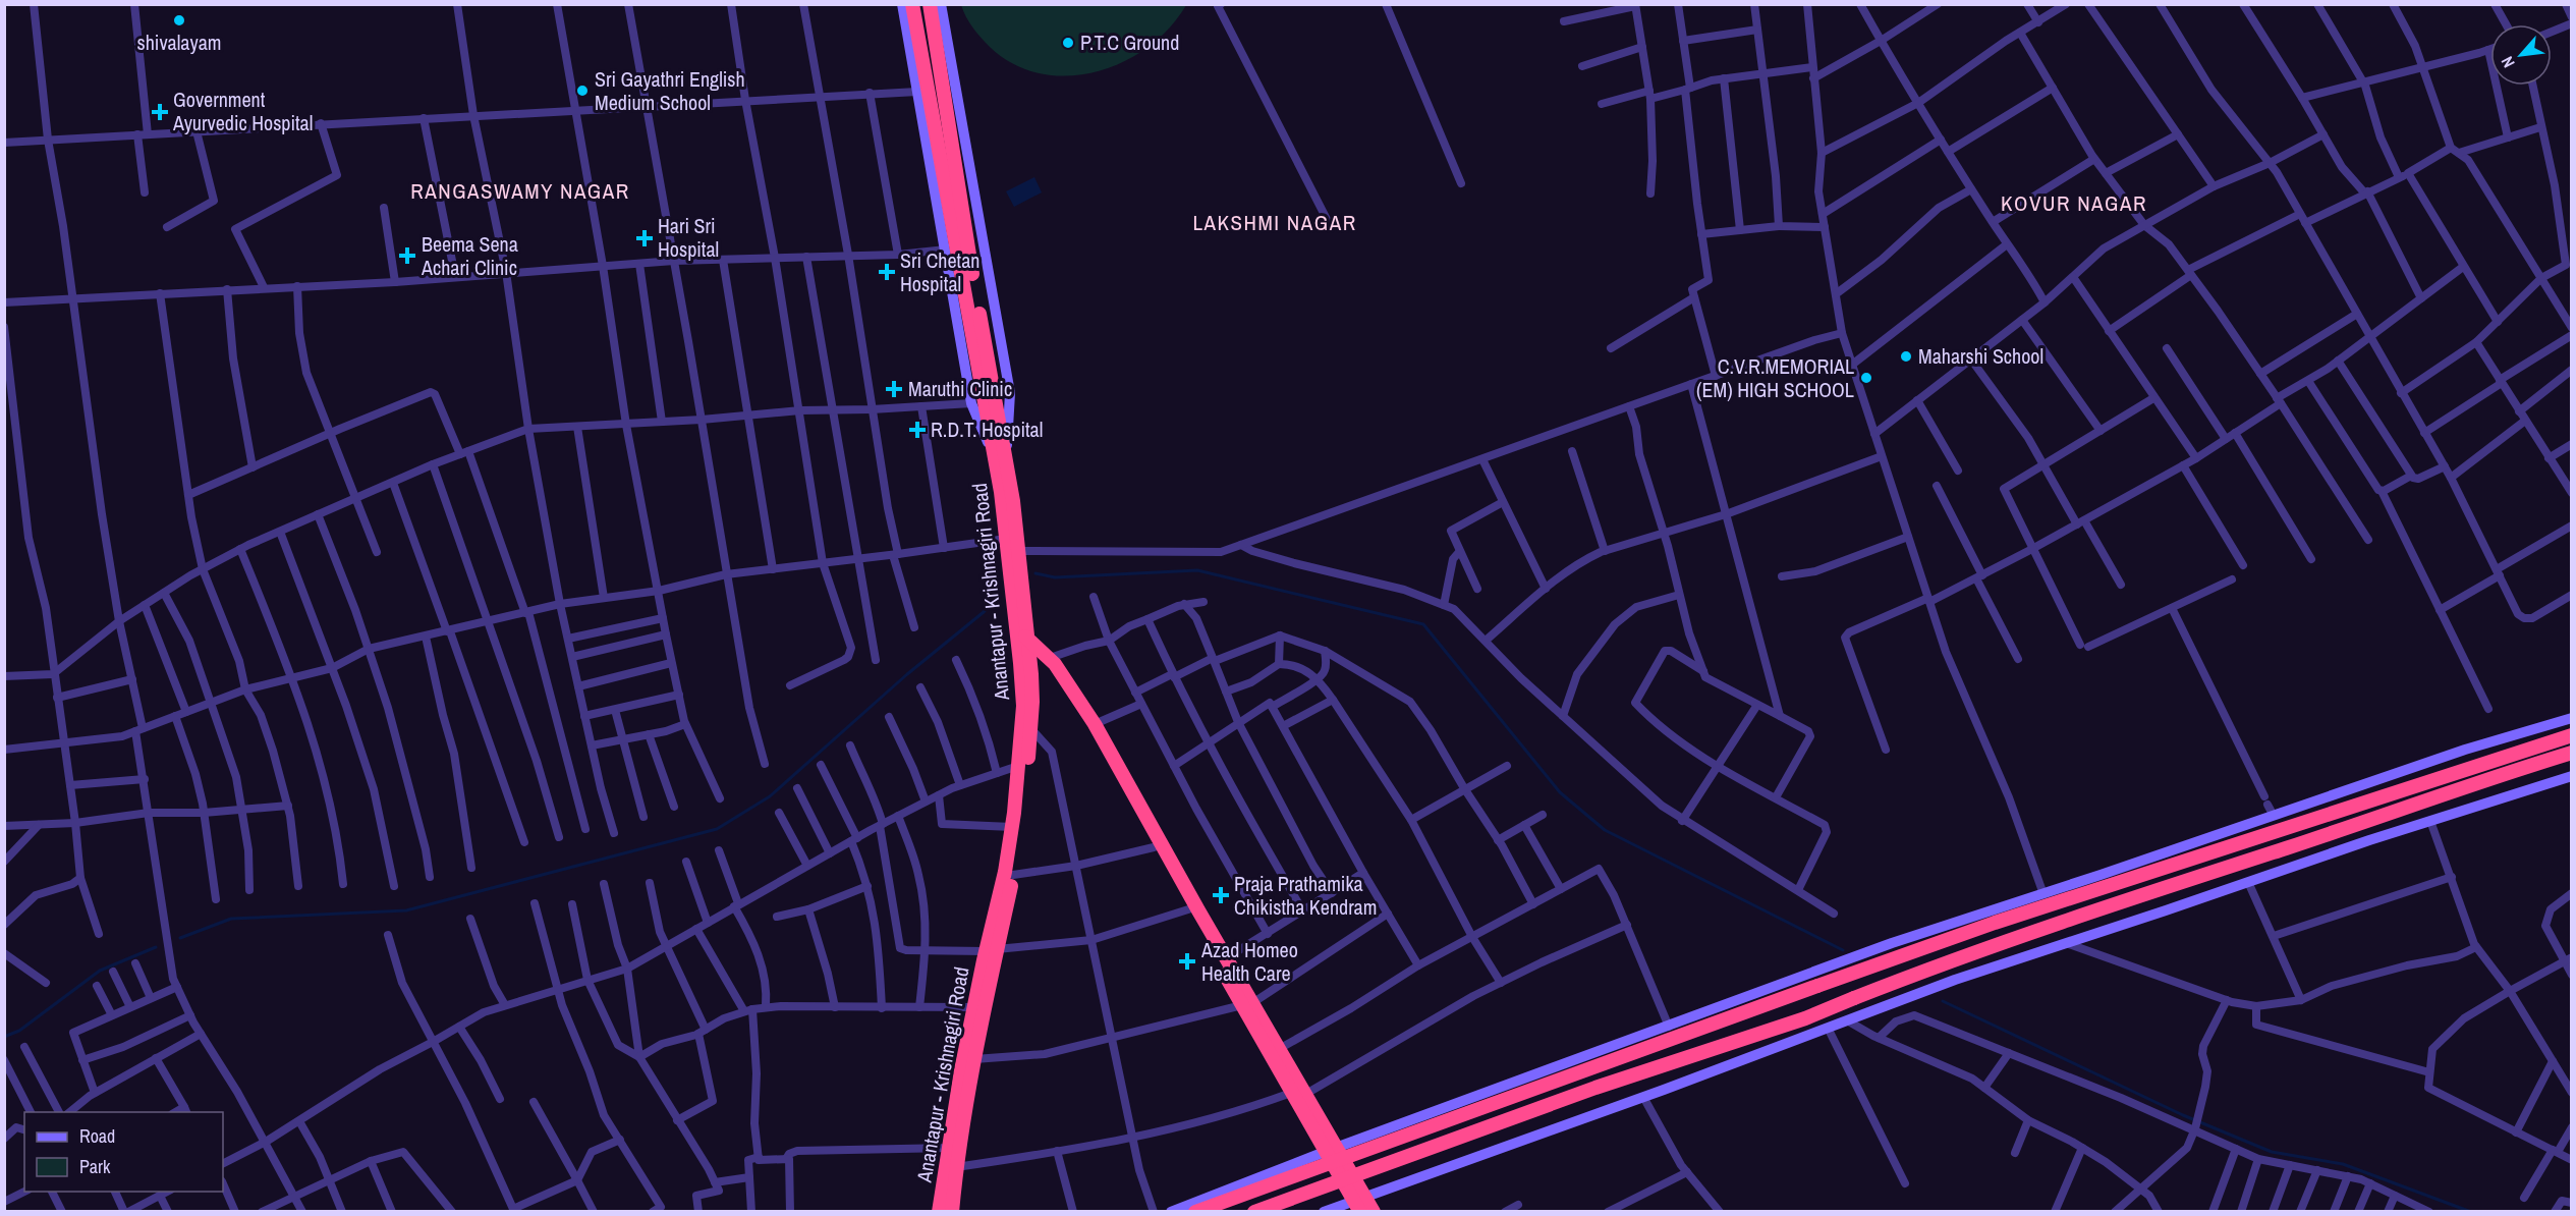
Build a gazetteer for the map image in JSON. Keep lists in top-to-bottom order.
{
  "streets": {
    "highway": ["Anantapur - Krishnagiri Road"]
  },
  "districts": ["RANGASWAMY NAGAR", "KOVUR NAGAR", "LAKSHMI NAGAR"],
  "places": {
    "other": [
      "shivalayam",
      "P.T.C Ground",
      "Sri Gayathri English Medium School",
      "Maharshi School",
      "C.V.R.MEMORIAL (EM) HIGH SCHOOL"
    ],
    "health": [
      "Government Ayurvedic Hospital",
      "Hari Sri Hospital",
      "Beema Sena Achari Clinic",
      "Sri Chetan Hospital",
      "Maruthi Clinic",
      "R.D.T. Hospital",
      "Praja Prathamika Chikistha Kendram",
      "Azad Homeo Health Care"
    ]
  },
  "legend": ["Road", "Park"],
  "north": "bottom left"
}
